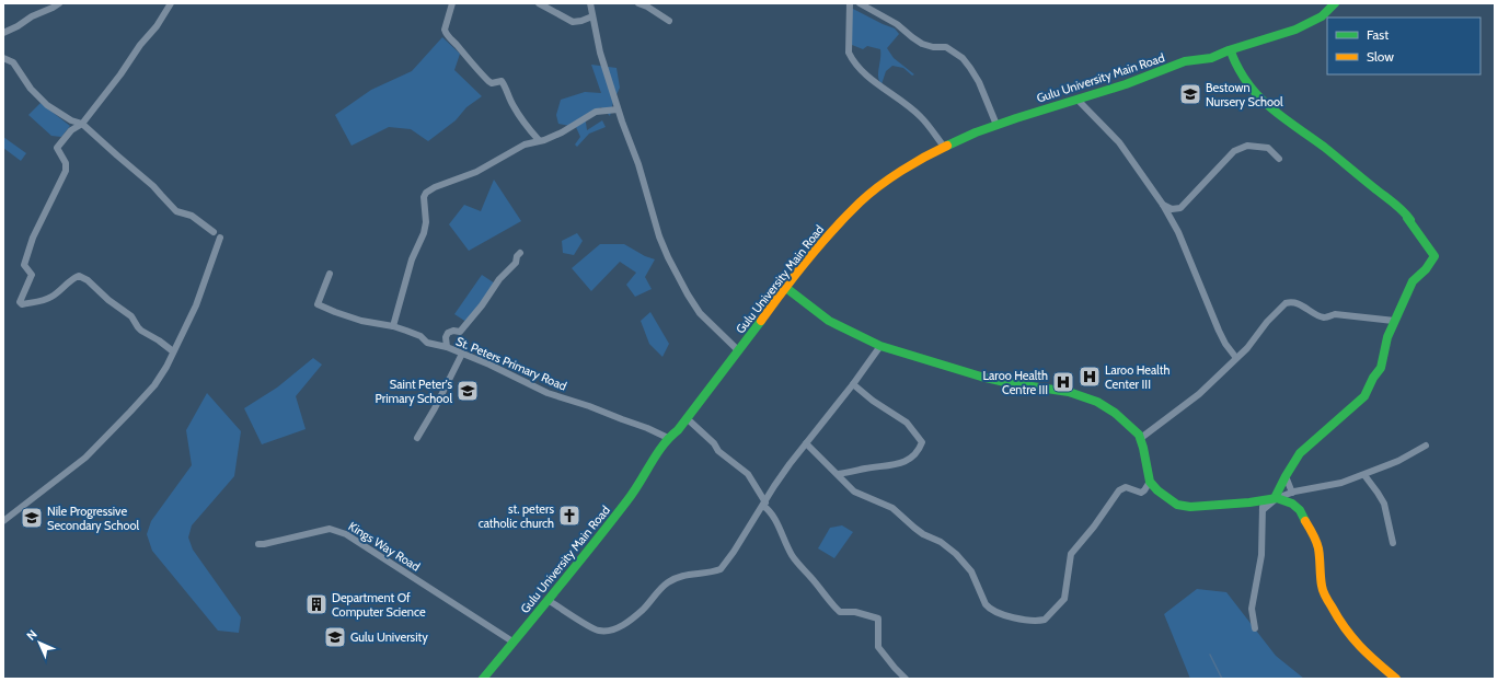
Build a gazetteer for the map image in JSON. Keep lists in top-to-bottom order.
{
  "streets": {
    "street": ["Gulu University Main Road", "St. Peters Primary Road", "Kings Way Road"]
  },
  "crossings": [
    ["Gulu University Main Road", "St. Peters Primary Road"],
    ["Gulu University Main Road", "Kings Way Road"]
  ],
  "places": {
    "school or university": [
      "Bestown Nursery School",
      "Saint Peter's Primary School",
      "Nile Progressive Secondary School",
      "Gulu University"
    ],
    "hospital": ["Laroo Health Center III", "Laroo Health Centre III"],
    "church": ["st. peters catholic church"],
    "building": ["Department Of Computer Science"]
  },
  "legend": ["Fast", "Slow"],
  "north": "top left"
}
